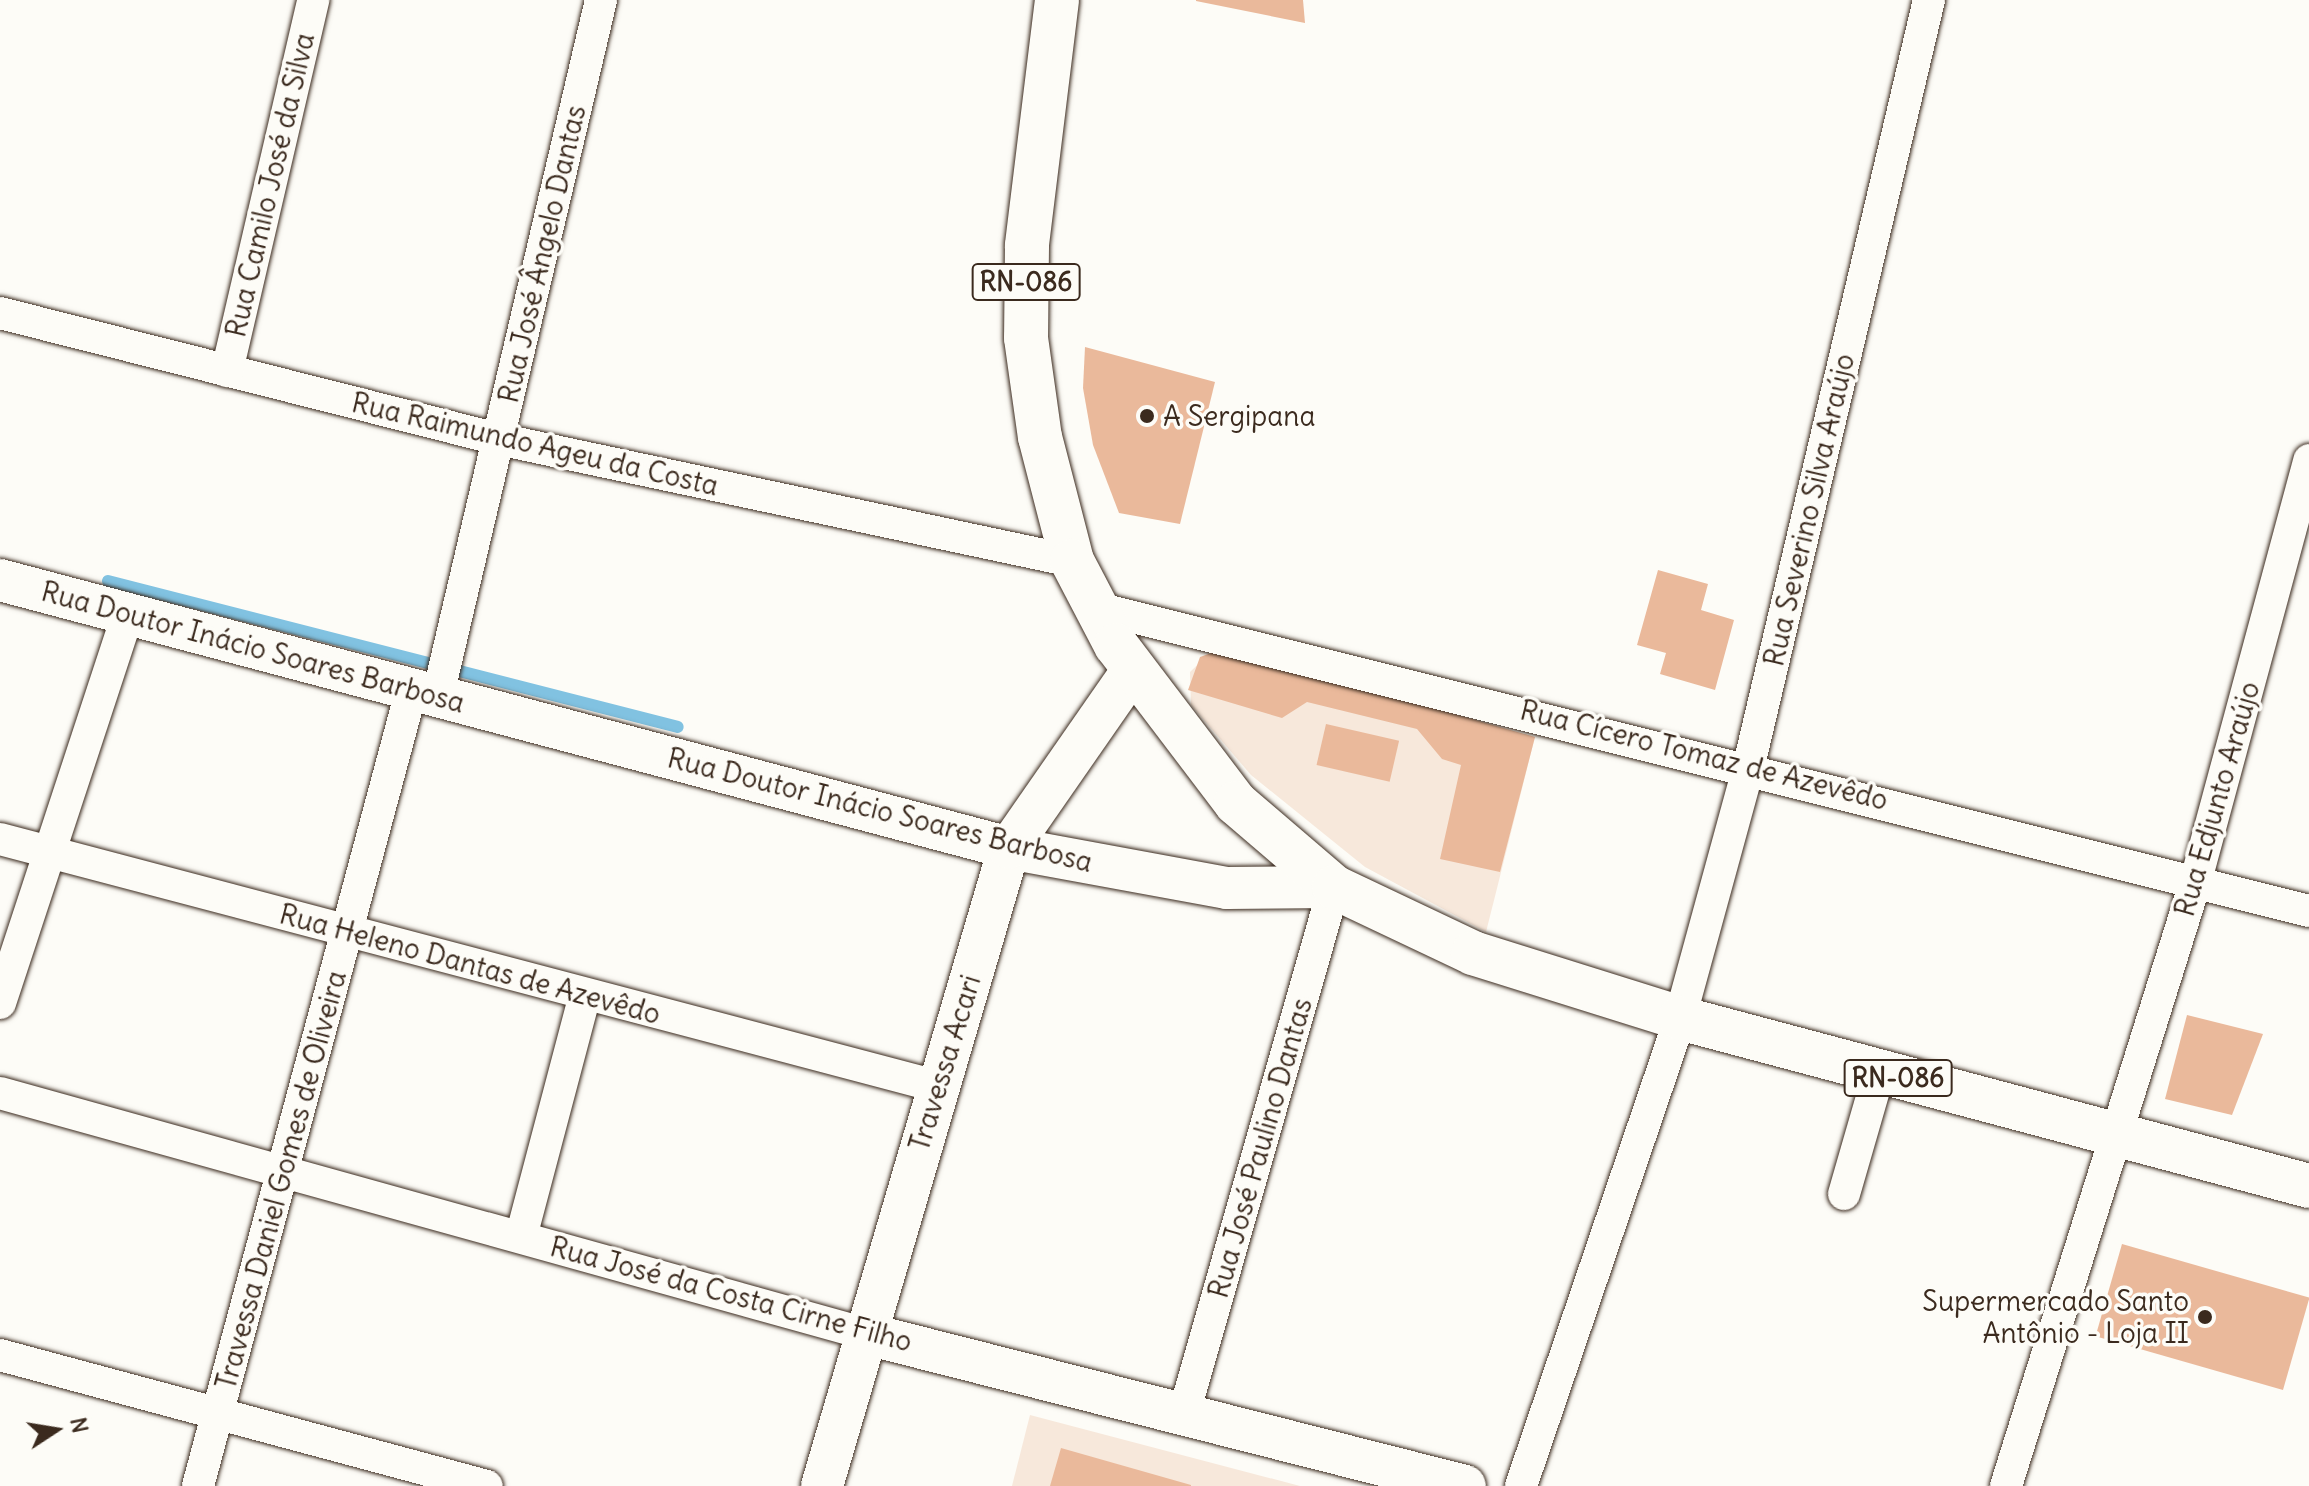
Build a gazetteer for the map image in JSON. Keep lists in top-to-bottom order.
{
  "streets": {
    "main road": ["RN-086", "Rua Doutor Inácio Soares Barbosa"],
    "street": [
      "Rua Camilo José da Silva",
      "Rua José Ângelo Dantas",
      "Rua Raimundo Ageu da Costa",
      "Rua Severino Silva Araújo",
      "Rua Cícero Tomaz de Azevêdo",
      "Rua Edjunto Araújo",
      "Rua Heleno Dantas de Azevêdo",
      "Travessa Acari",
      "Rua José Paulino Dantas",
      "Travessa Daniel Gomes de Oliveira",
      "Rua José da Costa Cirne Filho"
    ]
  },
  "crossings": [
    ["Rua Camilo José da Silva", "Rua Raimundo Ageu da Costa"],
    ["Rua José Ângelo Dantas", "Rua Raimundo Ageu da Costa"],
    ["Rua José Ângelo Dantas", "Rua Doutor Inácio Soares Barbosa"],
    ["Rua José Ângelo Dantas", "Travessa Daniel Gomes de Oliveira"],
    ["RN-086", "Rua Raimundo Ageu da Costa"],
    ["RN-086", "Rua Doutor Inácio Soares Barbosa"],
    ["RN-086", "Rua Cícero Tomaz de Azevêdo"],
    ["RN-086", "Travessa Acari"],
    ["RN-086", "Rua José Paulino Dantas"],
    ["Rua Severino Silva Araújo", "Rua Doutor Inácio Soares Barbosa"],
    ["Rua Severino Silva Araújo", "Rua Cícero Tomaz de Azevêdo"],
    ["Rua Doutor Inácio Soares Barbosa", "Rua Edjunto Araújo"],
    ["Rua Doutor Inácio Soares Barbosa", "Travessa Acari"],
    ["Rua Doutor Inácio Soares Barbosa", "Rua José Paulino Dantas"],
    ["Rua Doutor Inácio Soares Barbosa", "Travessa Daniel Gomes de Oliveira"],
    ["Rua Cícero Tomaz de Azevêdo", "Rua Edjunto Araújo"],
    ["Rua Heleno Dantas de Azevêdo", "Travessa Acari"],
    ["Rua Heleno Dantas de Azevêdo", "Travessa Daniel Gomes de Oliveira"],
    ["Travessa Acari", "Rua José da Costa Cirne Filho"],
    ["Rua José Paulino Dantas", "Rua José da Costa Cirne Filho"],
    ["Travessa Daniel Gomes de Oliveira", "Rua José da Costa Cirne Filho"]
  ],
  "places": ["A Sergipana", "Supermercado Santo Antônio - Loja II"],
  "north": "right"
}
